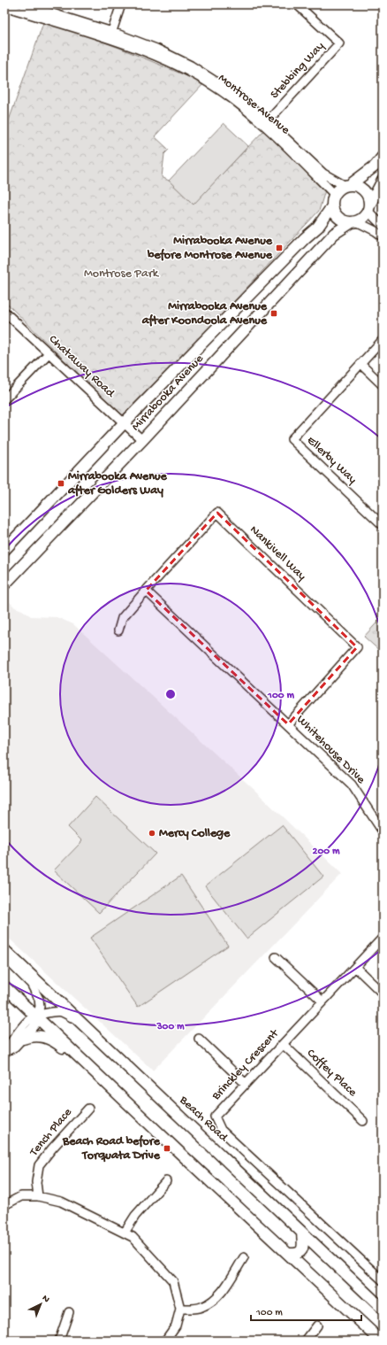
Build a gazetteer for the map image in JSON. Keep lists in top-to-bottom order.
{
  "streets": {
    "main road": ["Mirrabooka Avenue", "Beach Road"],
    "street": [
      "Stebbing Way",
      "Montrose Avenue",
      "Chataway Road",
      "Ellerby Way",
      "Nankivell Way",
      "Whitehouse Drive",
      "Brinckley Crescent",
      "Coffey Place",
      "Tench Place"
    ]
  },
  "crossings": [
    ["Stebbing Way", "Montrose Avenue"],
    ["Montrose Avenue", "Mirrabooka Avenue"],
    ["Chataway Road", "Mirrabooka Avenue"],
    ["Nankivell Way", "Whitehouse Drive"],
    ["Brinckley Crescent", "Coffey Place"]
  ],
  "parks": ["Montrose Park"],
  "places": {
    "transit": [
      "Mirrabooka Avenue before Montrose Avenue",
      "Mirrabooka Avenue after Koondoola Avenue",
      "Mirrabooka Avenue after Golders Way",
      "Beach Road before Torquata Drive"
    ],
    "other": ["Mercy College"]
  },
  "scale_bar": "100 m",
  "north": "top right",
  "rings": ["100 m", "200 m", "300 m"]
}
